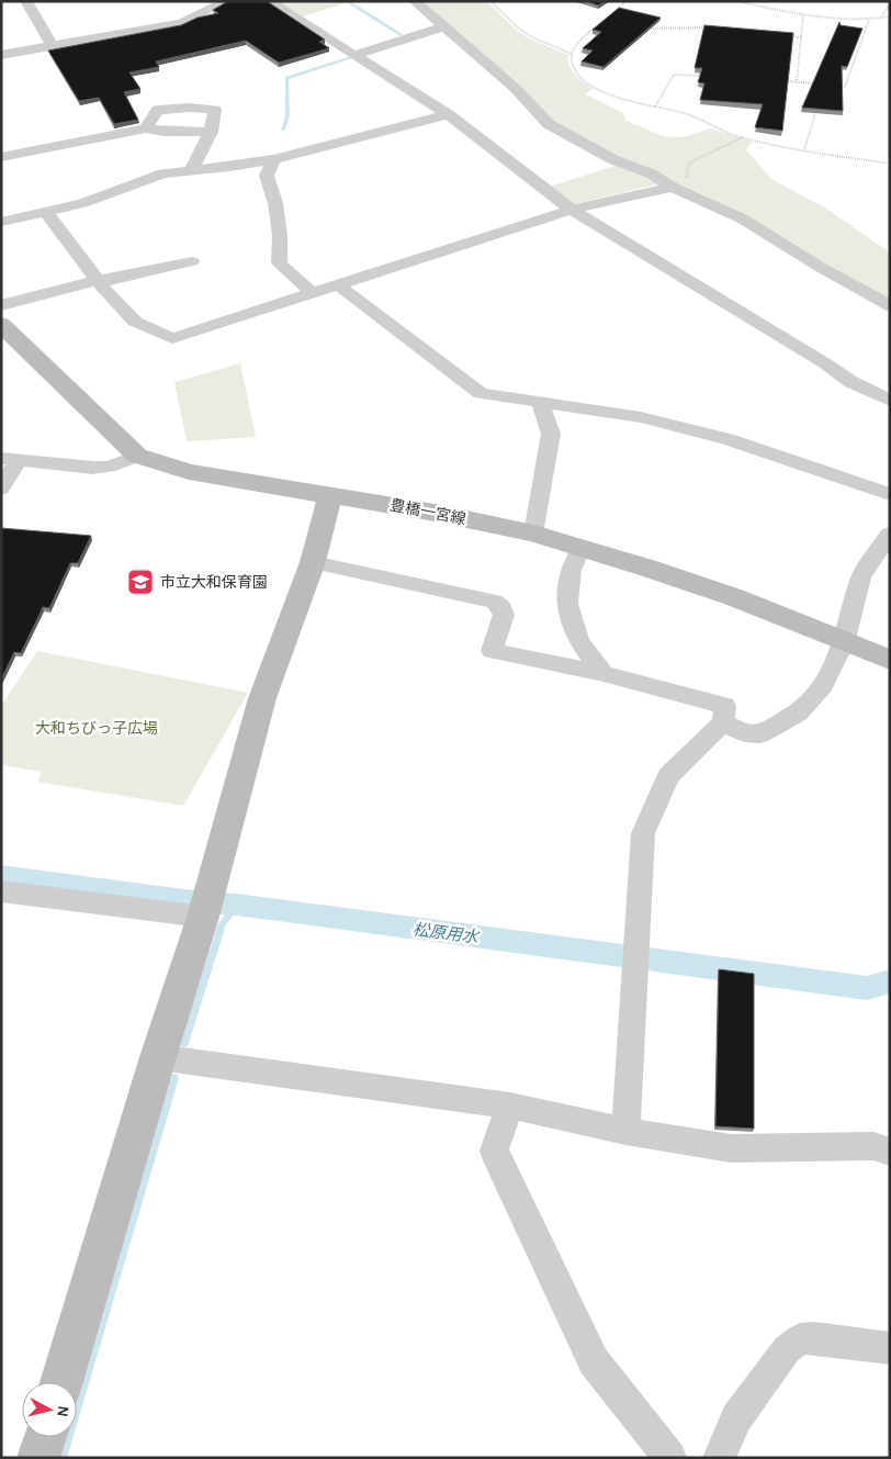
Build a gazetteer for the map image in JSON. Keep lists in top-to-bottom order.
{
  "streets": {
    "main road": ["豊橋一宮線"]
  },
  "water": ["松原用水"],
  "parks": ["大和ちびっ子広場"],
  "places": {
    "school or university": ["市立大和保育園"]
  },
  "north": "right"
}
